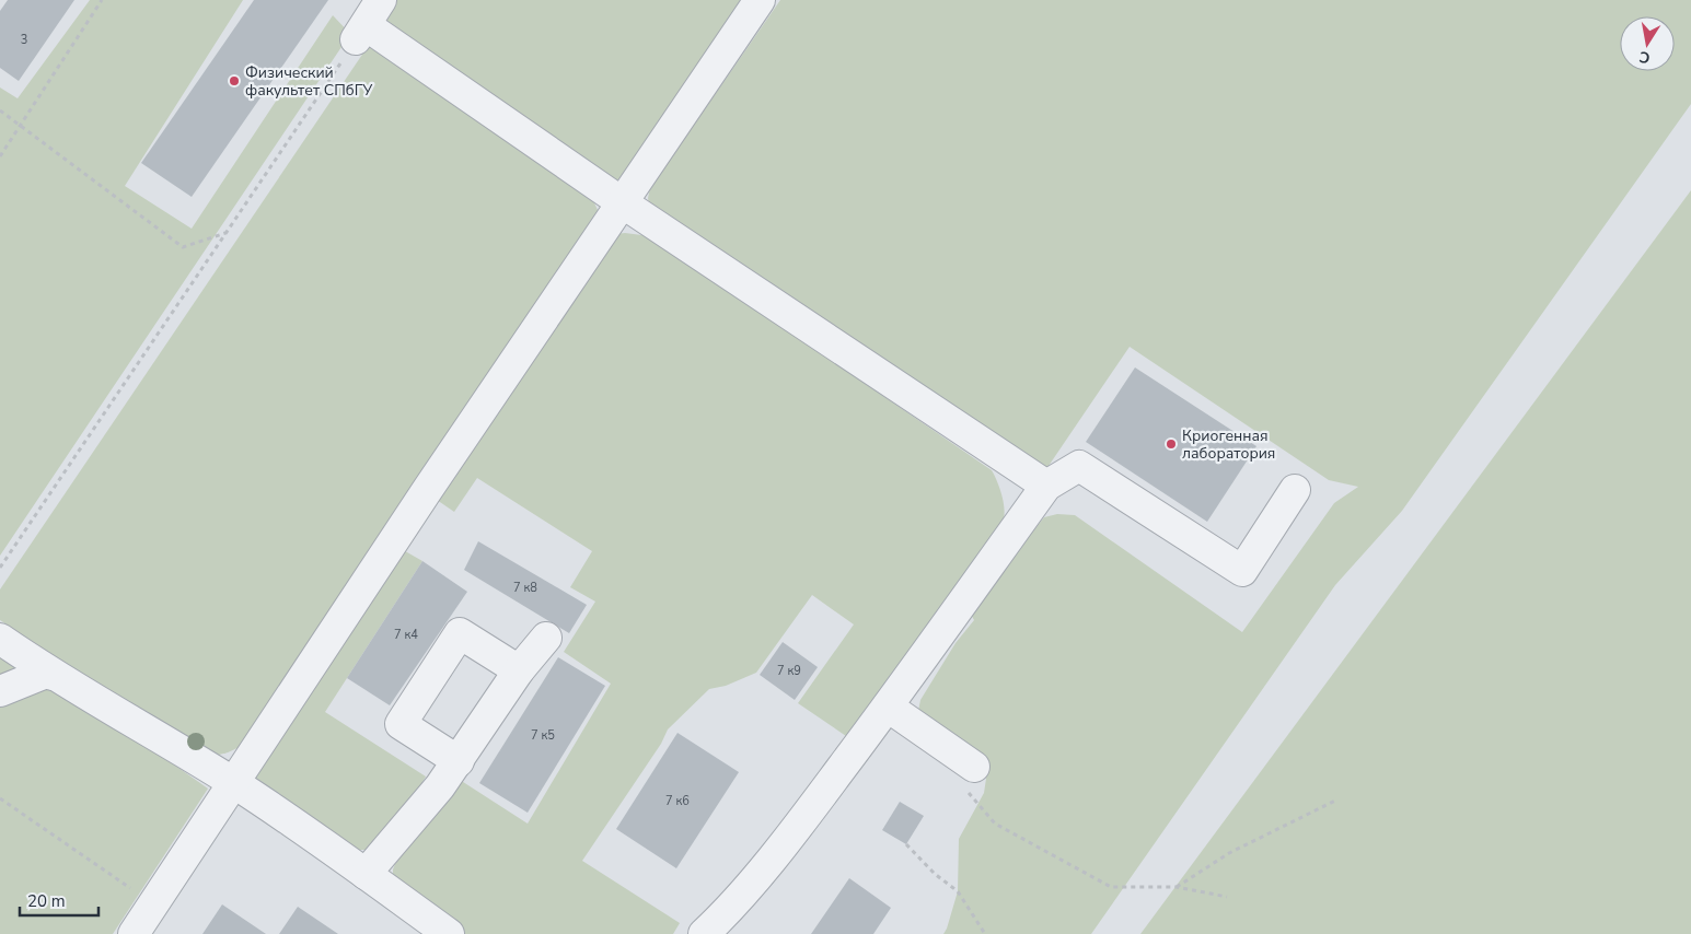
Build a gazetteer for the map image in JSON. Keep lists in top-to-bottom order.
{
  "places": ["Физический факультет СПбГУ", "Криогенная лаборатория"],
  "house_numbers": [
    "3",
    "7 к8",
    "7 к4",
    "7 к9",
    "7 к5",
    "7 к6"
  ],
  "scale_bar": "20 m",
  "north": "bottom"
}
